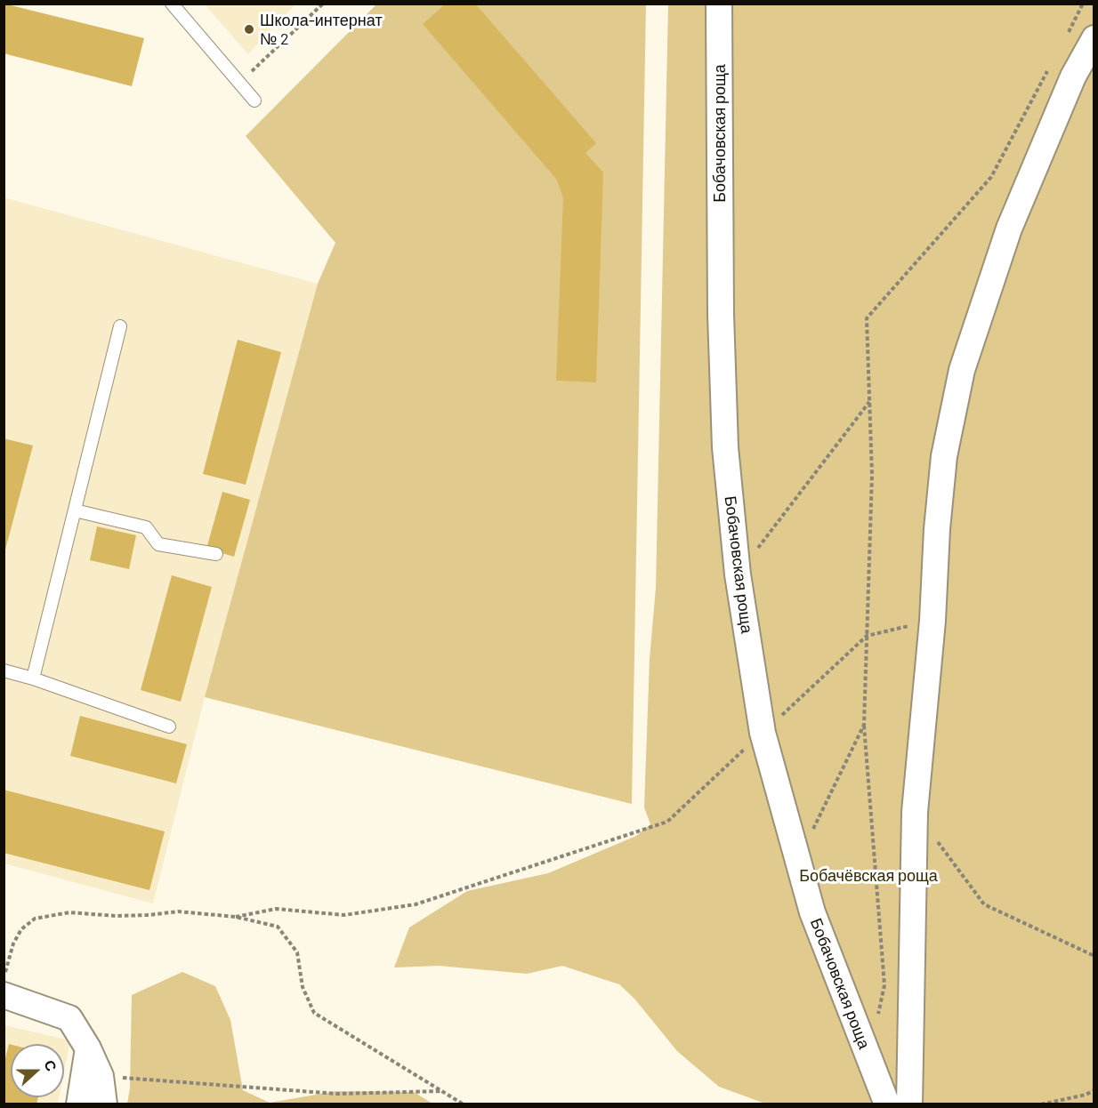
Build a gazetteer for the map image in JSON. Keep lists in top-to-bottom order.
{
  "streets": {
    "street": ["Бобачовская роща"]
  },
  "parks": ["Бобачёвская роща"],
  "places": ["Школа-интернат № 2"],
  "north": "right"
}
